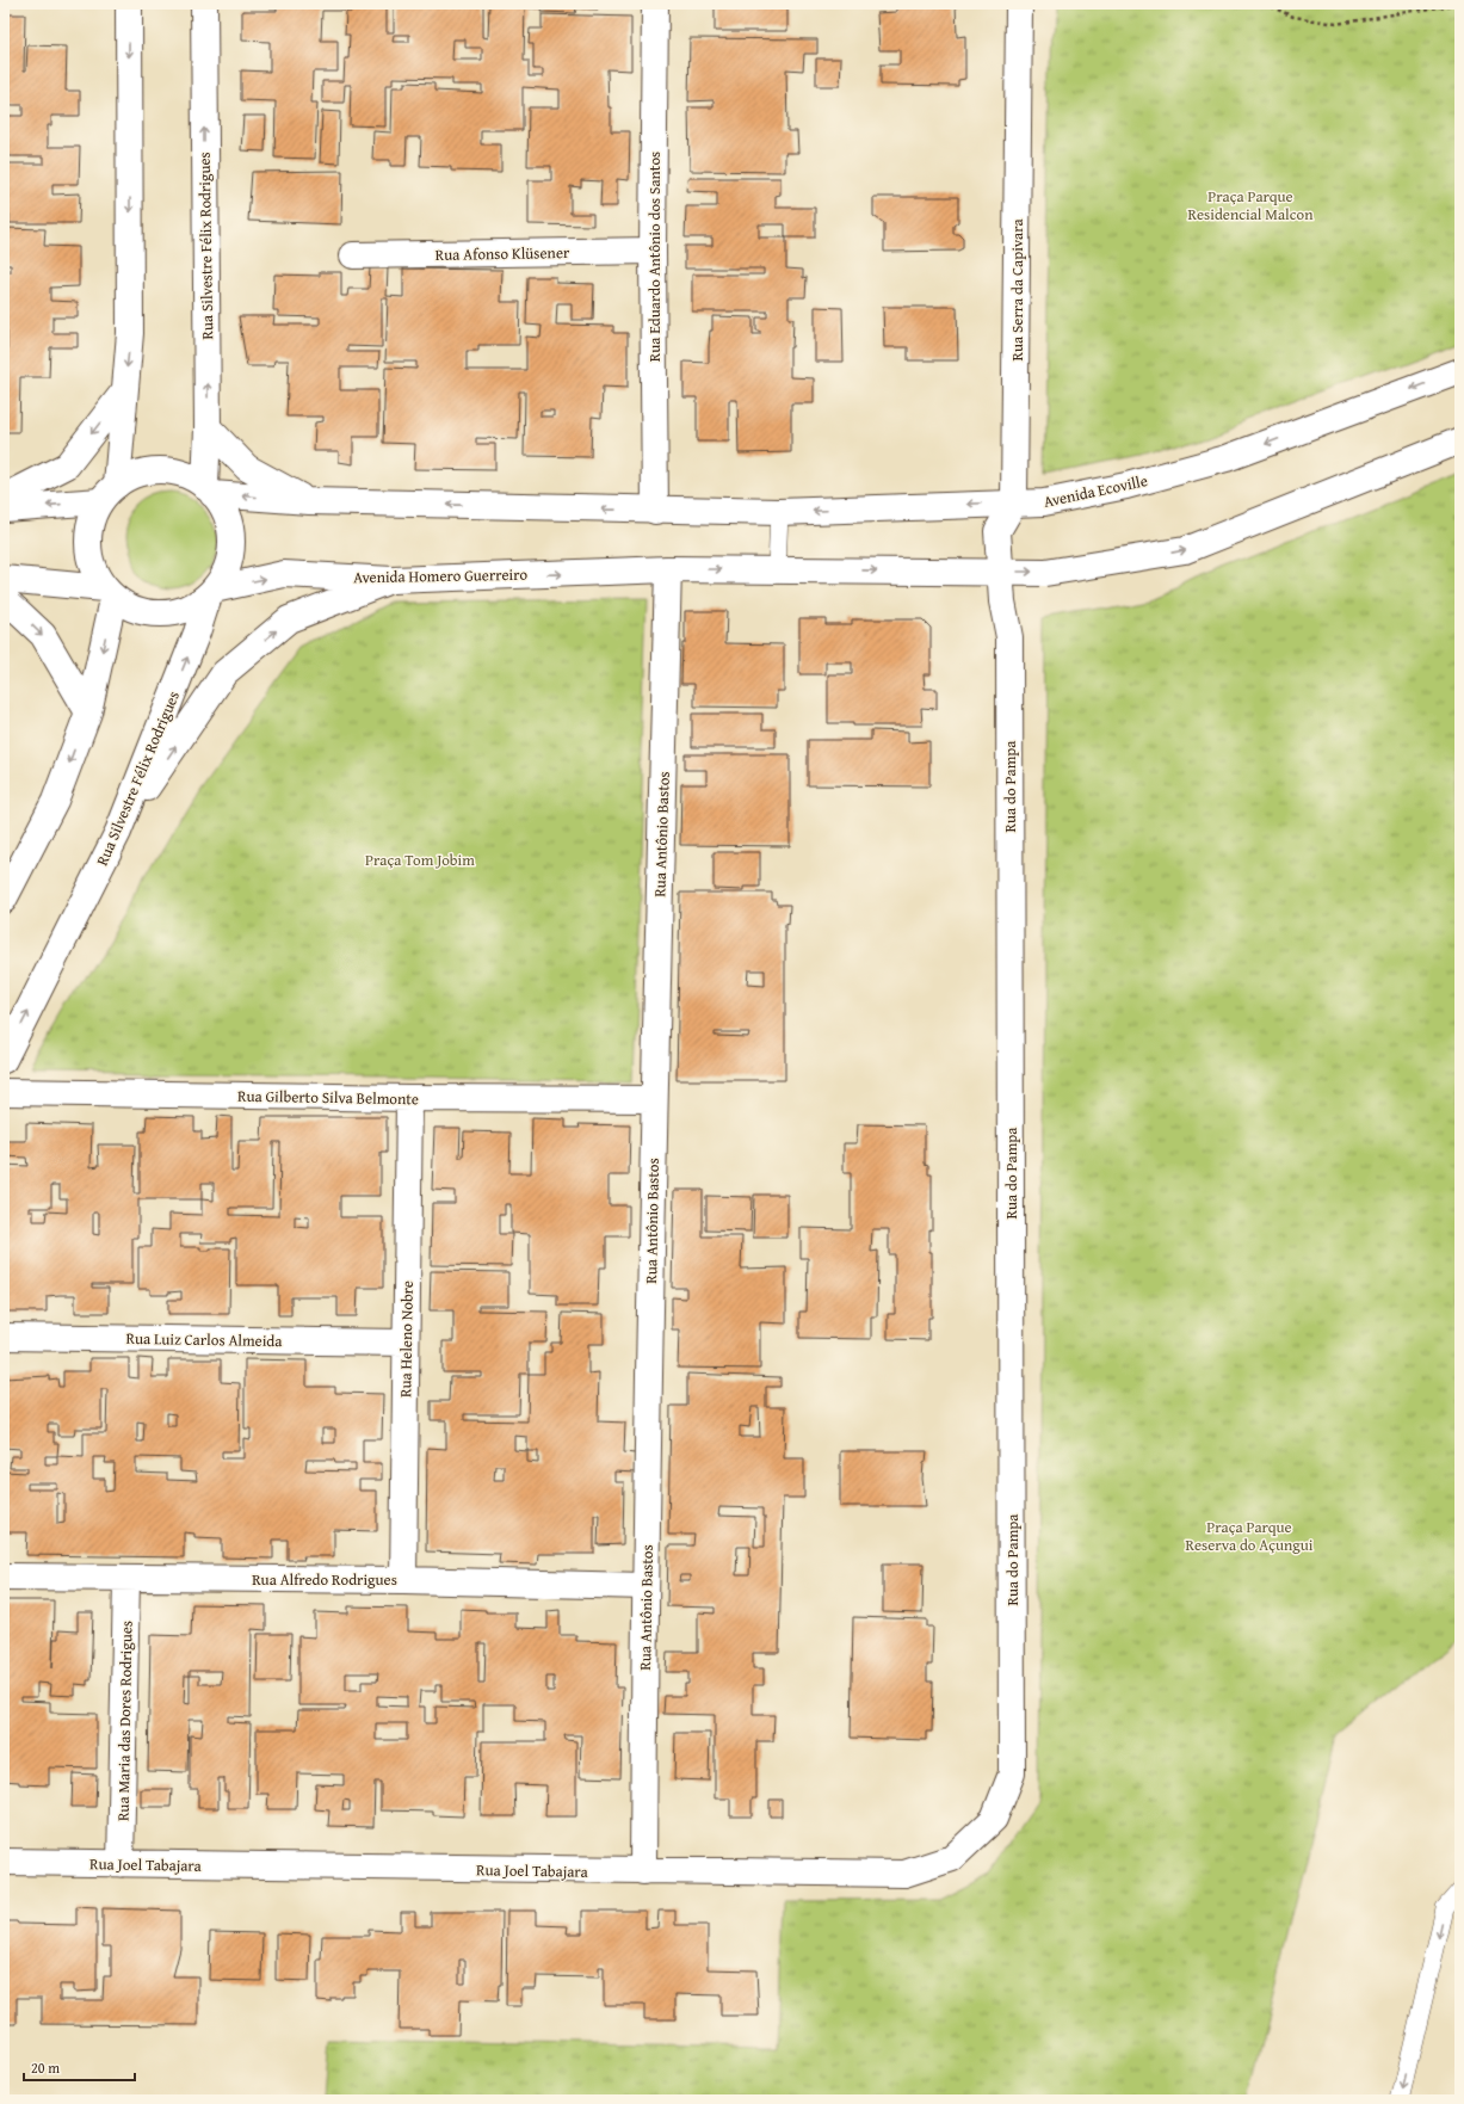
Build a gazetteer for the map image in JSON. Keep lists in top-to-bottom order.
{
  "streets": {
    "street": [
      "Rua Silvestre Félix Rodrigues",
      "Rua Afonso Klüsener",
      "Rua Eduardo Antônio dos Santos",
      "Rua Serra da Capivara",
      "Avenida Ecoville",
      "Avenida Homero Guerreiro",
      "Rua do Pampa",
      "Rua Antônio Bastos",
      "Rua Gilberto Silva Belmonte",
      "Rua Luiz Carlos Almeida",
      "Rua Heleno Nobre",
      "Rua Alfredo Rodrigues",
      "Rua Maria das Dores Rodrigues",
      "Rua Joel Tabajara"
    ]
  },
  "crossings": [
    ["Rua Silvestre Félix Rodrigues", "Avenida Homero Guerreiro"],
    ["Rua Afonso Klüsener", "Rua Eduardo Antônio dos Santos"],
    ["Rua Eduardo Antônio dos Santos", "Avenida Ecoville"],
    ["Rua Serra da Capivara", "Avenida Ecoville"],
    ["Rua Serra da Capivara", "Rua do Pampa"],
    ["Avenida Homero Guerreiro", "Rua Antônio Bastos"],
    ["Rua do Pampa", "Rua Joel Tabajara"],
    ["Rua Antônio Bastos", "Rua Gilberto Silva Belmonte"],
    ["Rua Antônio Bastos", "Rua Alfredo Rodrigues"],
    ["Rua Antônio Bastos", "Rua Joel Tabajara"],
    ["Rua Gilberto Silva Belmonte", "Rua Heleno Nobre"],
    ["Rua Luiz Carlos Almeida", "Rua Heleno Nobre"],
    ["Rua Heleno Nobre", "Rua Alfredo Rodrigues"],
    ["Rua Alfredo Rodrigues", "Rua Maria das Dores Rodrigues"],
    ["Rua Maria das Dores Rodrigues", "Rua Joel Tabajara"]
  ],
  "parks": ["Praça Parque Residencial Malcon", "Praça Tom Jobim", "Praça Parque Reserva do Açungui"],
  "scale_bar": "20 m"
}
